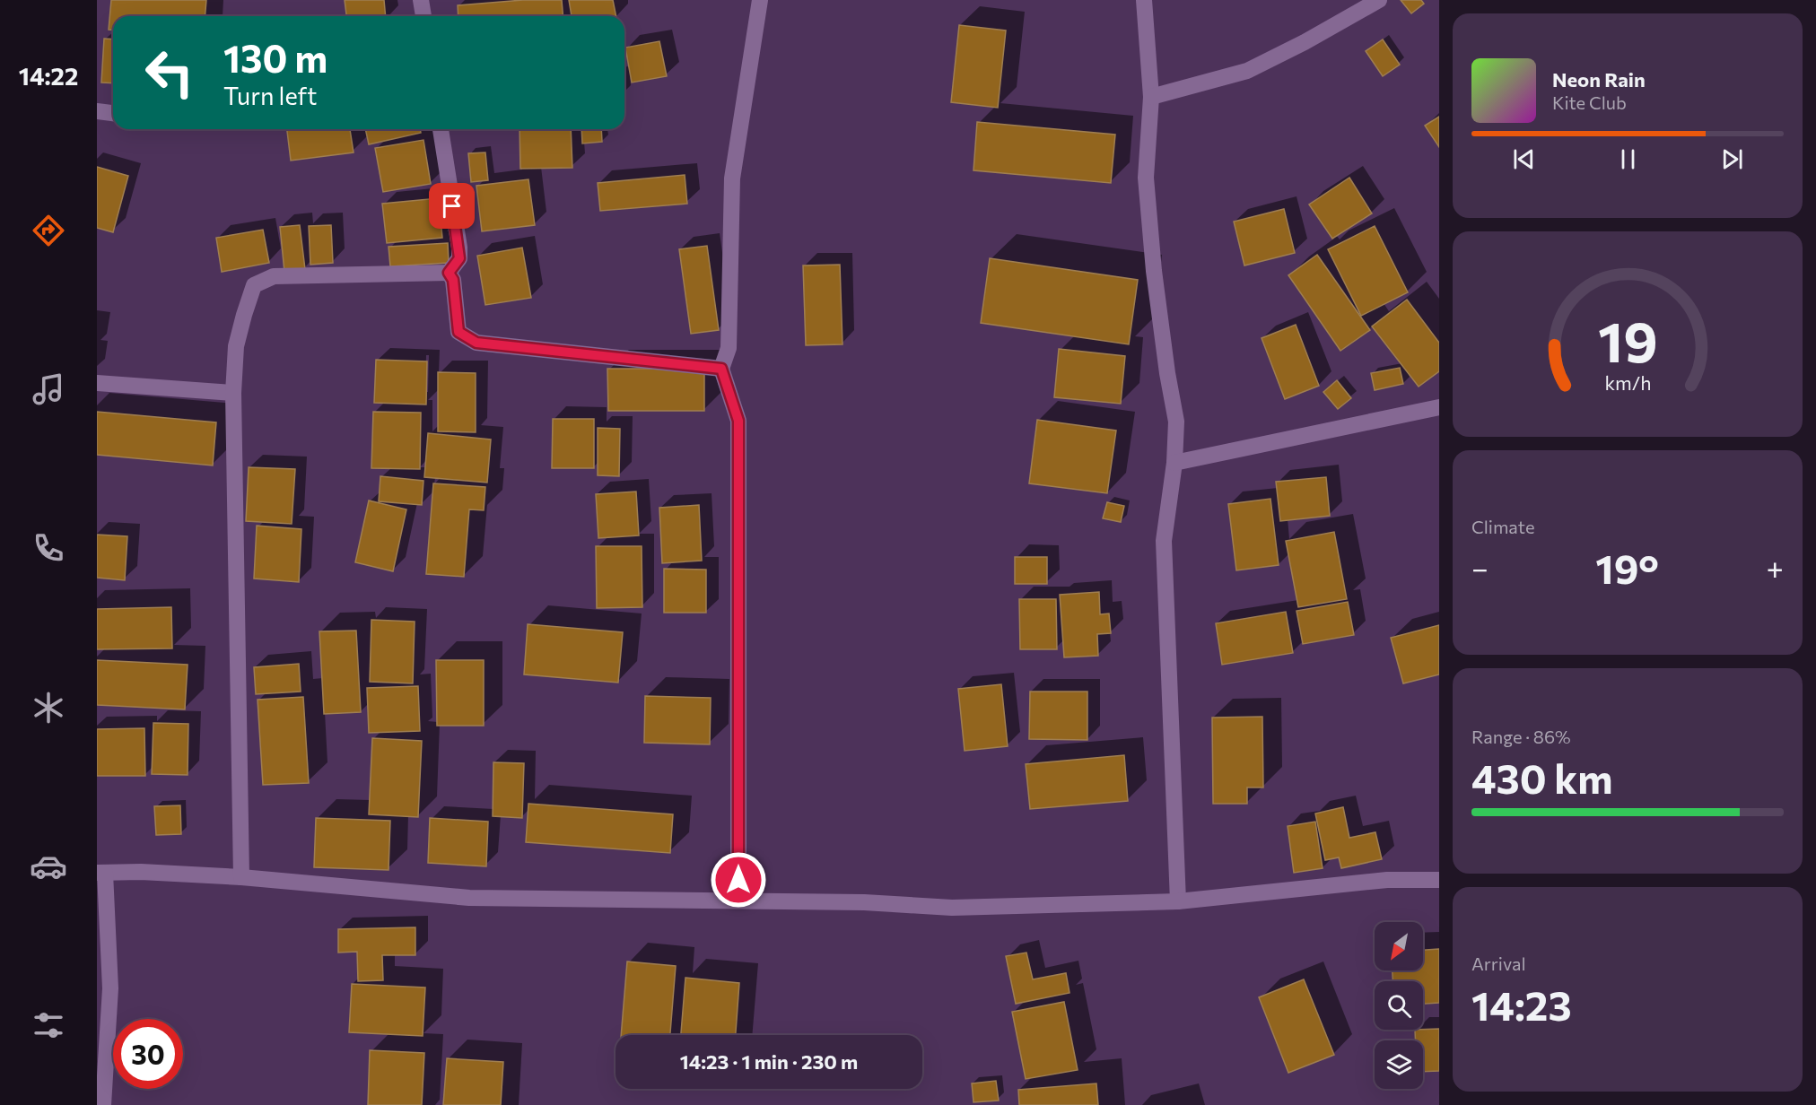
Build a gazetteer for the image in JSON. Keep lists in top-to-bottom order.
{
  "north": "bottom left",
  "page": {
    "tabs": "14:22",
    "turn": ["130 m", "Turn left"],
    "song": ["Neon Rain", "Kite Club"],
    "tile": [
      "Climate",
      ["Range · 86%", "430 km"],
      ["Arrival", "14:23"]
    ],
    "heat": ["−", "19°", "+"],
    "limit": "30",
    "trip": "14:23 · 1 min · 230 m",
    "gauge": ["19", "km/h"]
  }
}
